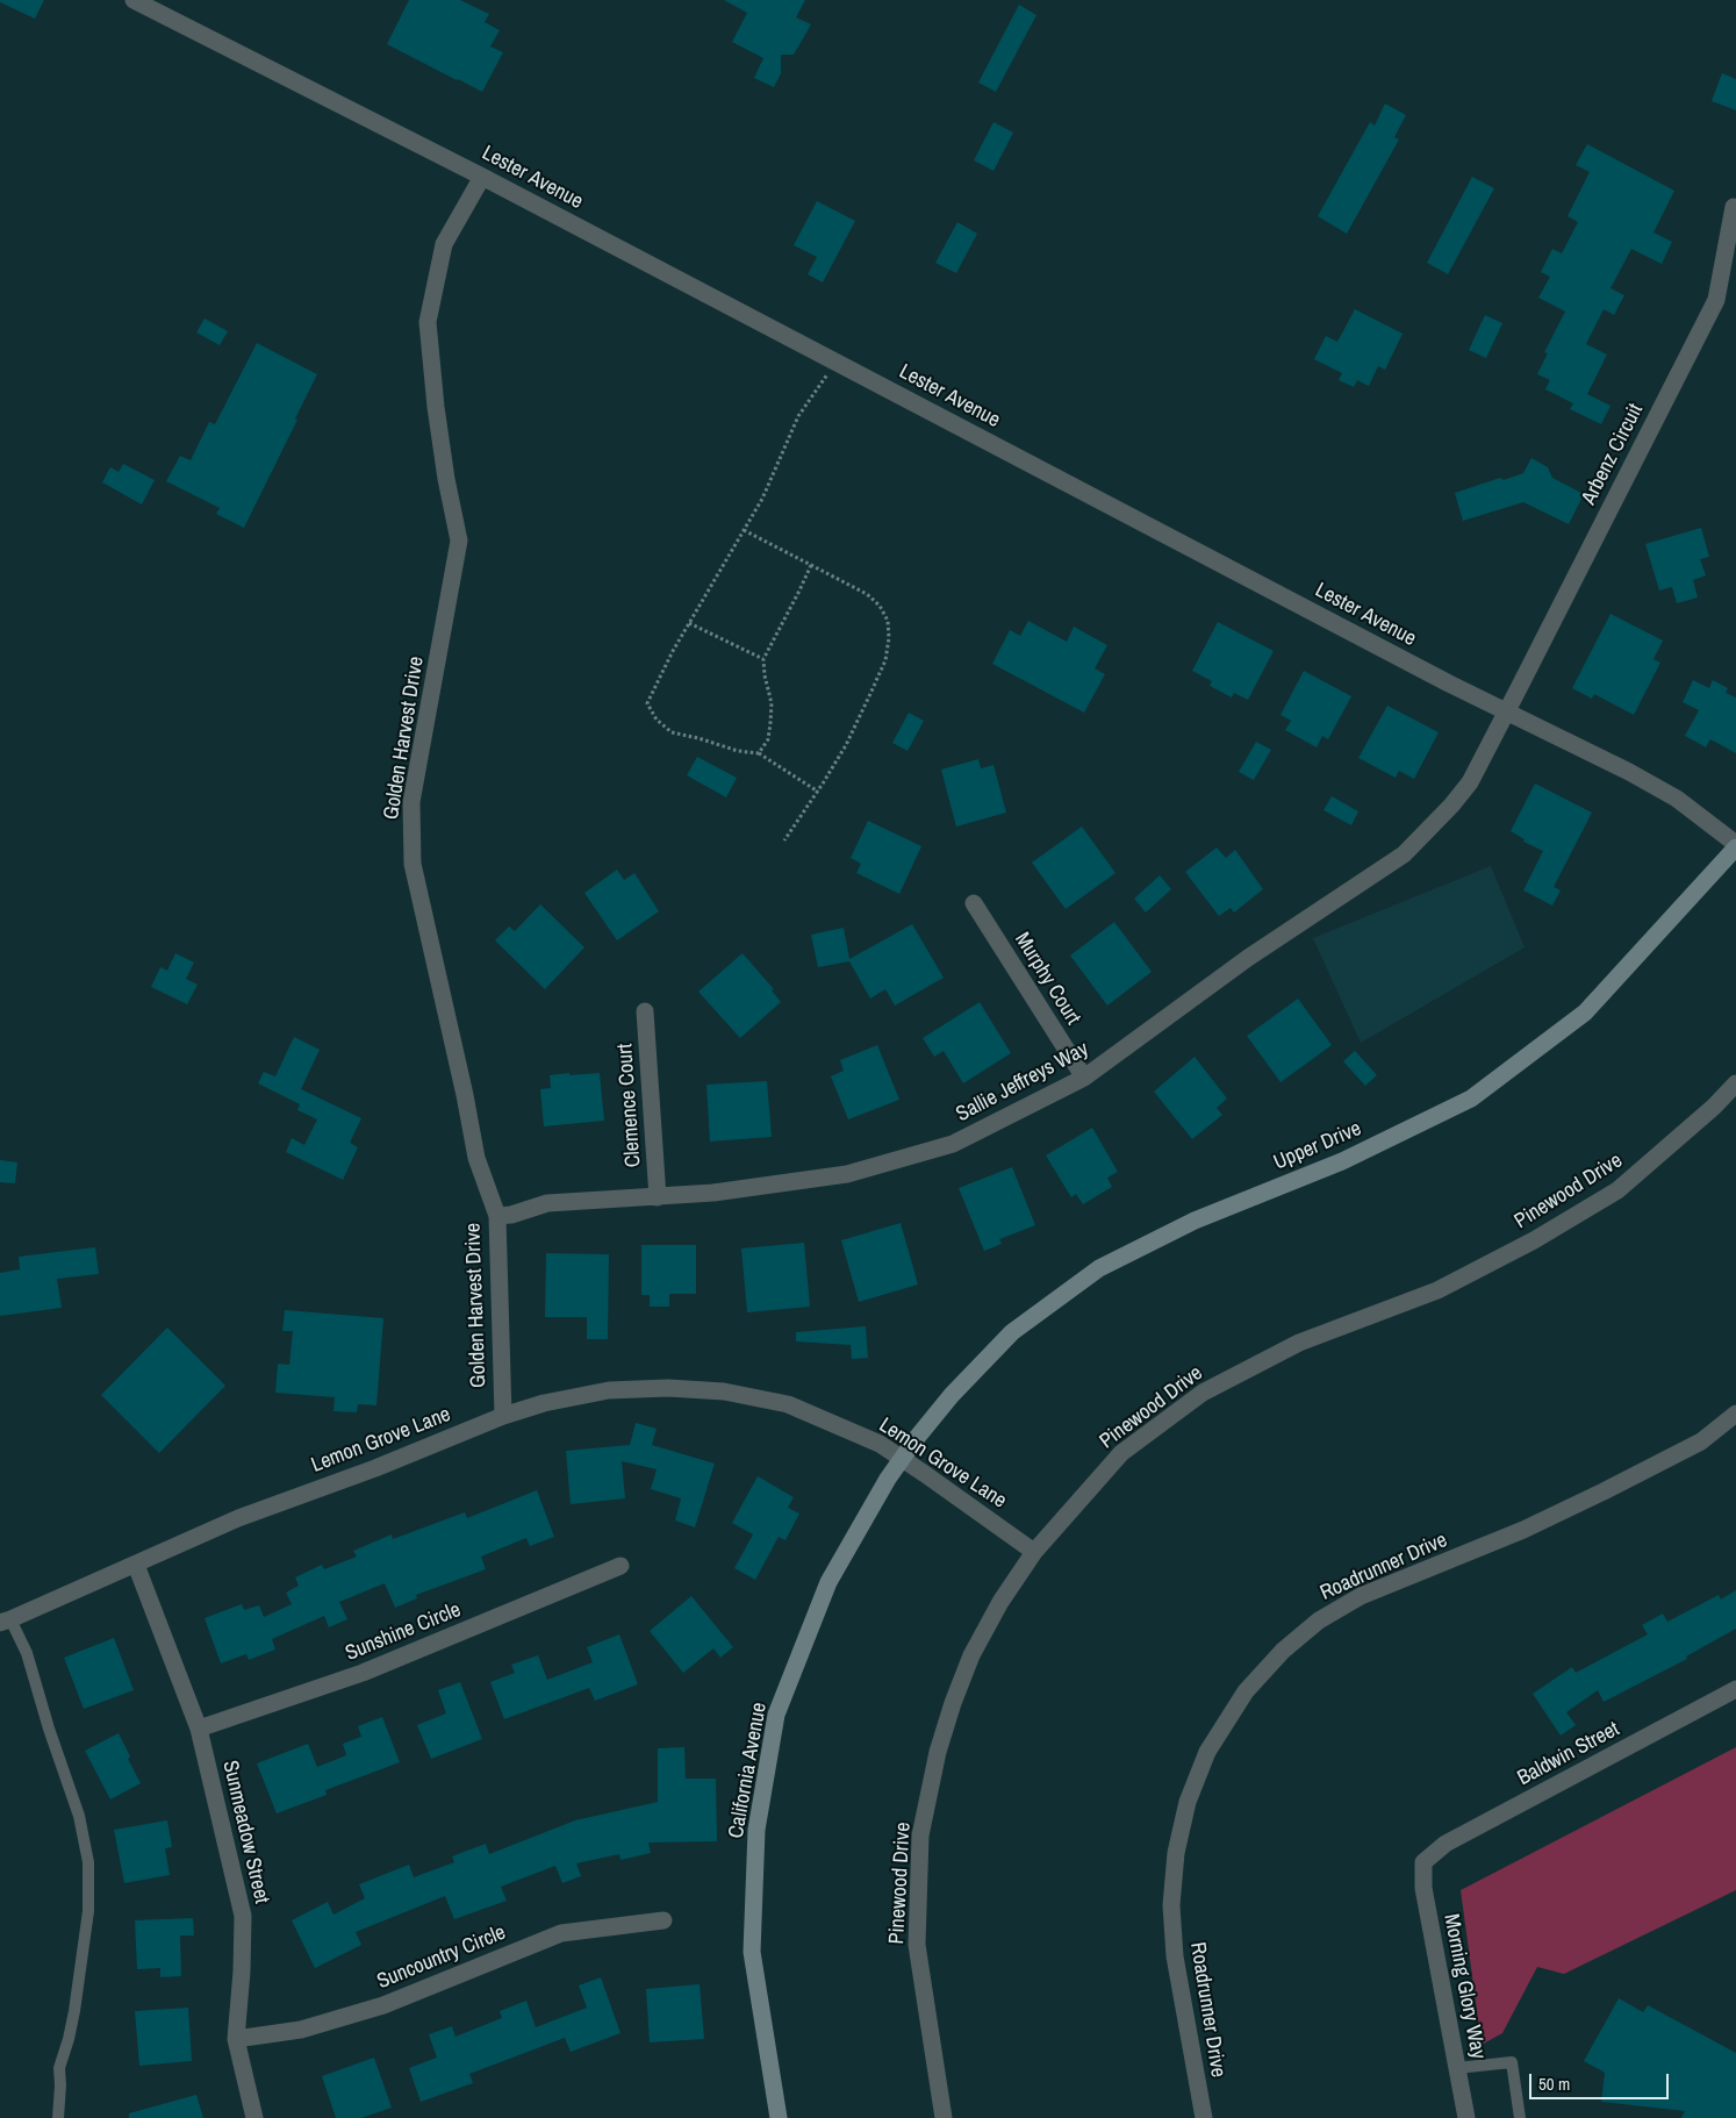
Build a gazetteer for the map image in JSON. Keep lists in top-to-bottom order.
{
  "streets": {
    "main road": ["Upper Drive", "California Avenue"],
    "street": [
      "Lester Avenue",
      "Arbenz Circuit",
      "Golden Harvest Drive",
      "Murphy Court",
      "Sallie Jeffreys Way",
      "Clemence Court",
      "Pinewood Drive",
      "Lemon Grove Lane",
      "Roadrunner Drive",
      "Sunshine Circle",
      "Baldwin Street",
      "Sunmeadow Street",
      "Suncountry Circle",
      "Morning Glory Way"
    ]
  },
  "crossings": [
    ["Lester Avenue", "Arbenz Circuit"],
    ["Lester Avenue", "Golden Harvest Drive"],
    ["Lester Avenue", "Sallie Jeffreys Way"],
    ["Lester Avenue", "Upper Drive"],
    ["Arbenz Circuit", "Sallie Jeffreys Way"],
    ["Golden Harvest Drive", "Sallie Jeffreys Way"],
    ["Golden Harvest Drive", "Lemon Grove Lane"],
    ["Murphy Court", "Sallie Jeffreys Way"],
    ["Sallie Jeffreys Way", "Clemence Court"],
    ["Upper Drive", "Lemon Grove Lane"],
    ["Upper Drive", "California Avenue"],
    ["Pinewood Drive", "Lemon Grove Lane"],
    ["Lemon Grove Lane", "California Avenue"],
    ["Lemon Grove Lane", "Sunmeadow Street"],
    ["Sunshine Circle", "Sunmeadow Street"],
    ["Baldwin Street", "Morning Glory Way"],
    ["Sunmeadow Street", "Suncountry Circle"]
  ],
  "scale_bar": "50 m"
}
